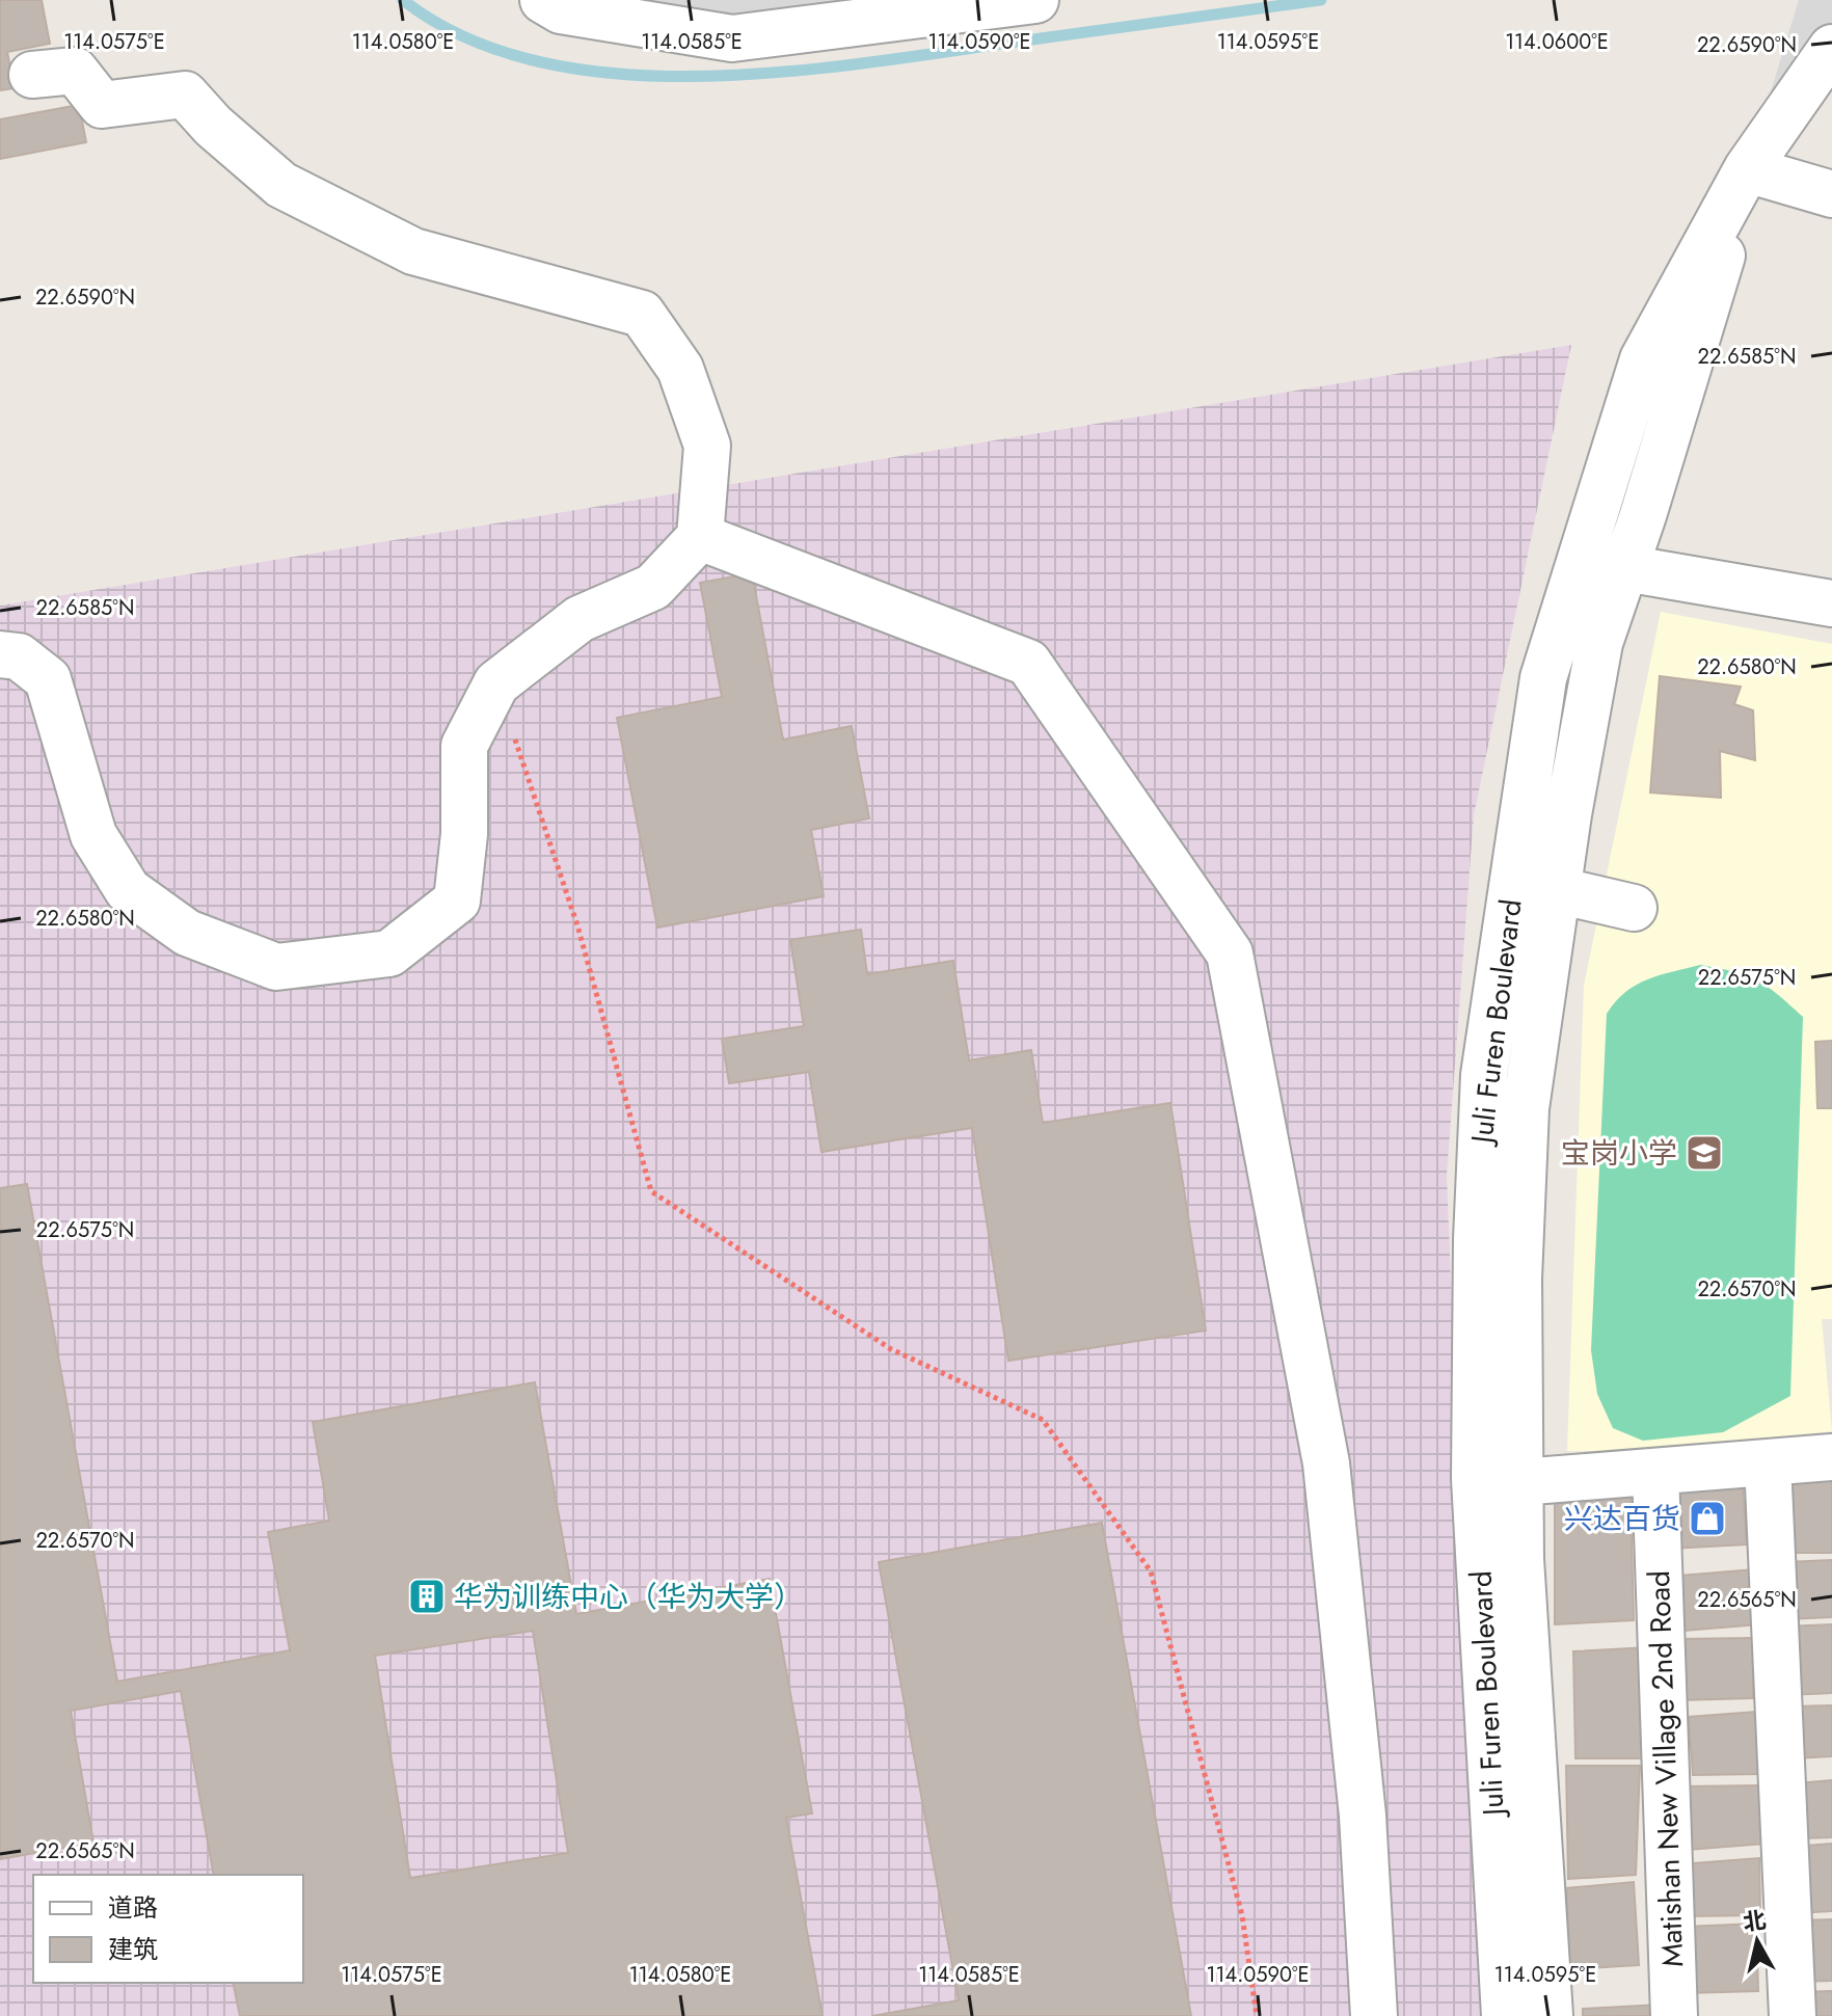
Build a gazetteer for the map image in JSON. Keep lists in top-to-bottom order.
{
  "streets": {
    "street": ["Juli Furen Boulevard", "Matishan New Village 2nd Road"]
  },
  "places": {
    "school or university": ["宝岗小学"],
    "shop": ["兴达百货"],
    "building": ["华为训练中心（华为大学）"]
  },
  "legend": ["道路", "建筑"],
  "north": "top",
  "coordinates": [
    "114.0575°E",
    "114.0580°E",
    "114.0585°E",
    "114.0590°E",
    "114.0595°E",
    "114.0600°E",
    "22.6590°N",
    "22.6585°N",
    "22.6580°N",
    "22.6575°N",
    "22.6570°N",
    "22.6565°N"
  ]
}
